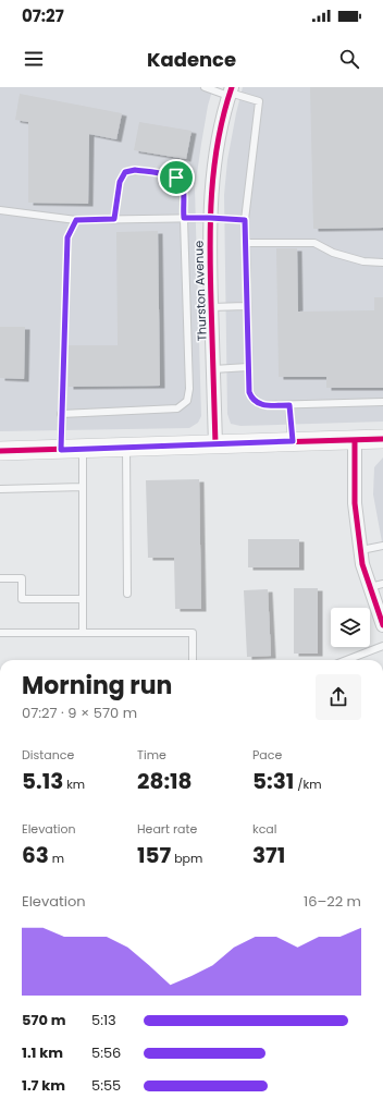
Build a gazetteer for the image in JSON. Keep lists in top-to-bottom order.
{
  "streets": {
    "street": ["Thurston Avenue"]
  },
  "page": {
    "status": "07:27",
    "header": "Kadence",
    "heading": ["Morning run", "07:27 · 9 × 570 m"],
    "stats": [
      ["Distance", "5.13 km"],
      ["Time", "28:18"],
      ["Pace", "5:31 /km"],
      ["Elevation", "63 m"],
      ["Heart rate", "157 bpm"],
      ["kcal", "371"]
    ],
    "chart": ["Elevation", "16–22 m"],
    "list": [
      {
        "name": "570 m",
        "note": "5:13"
      },
      {
        "name": "1.1 km",
        "note": "5:56"
      },
      {
        "name": "1.7 km",
        "note": "5:55"
      }
    ]
  }
}
